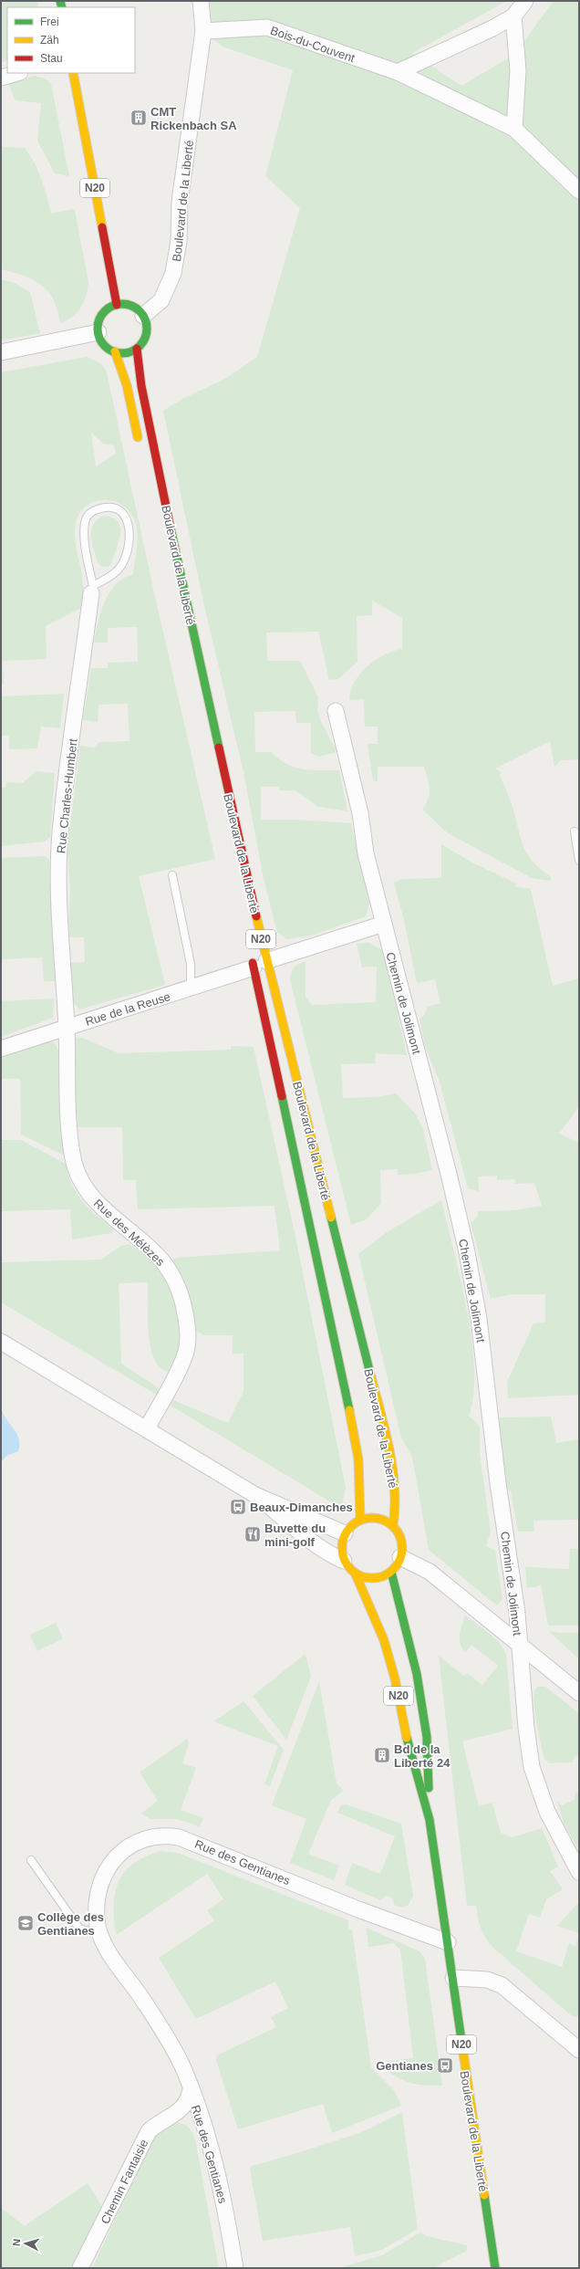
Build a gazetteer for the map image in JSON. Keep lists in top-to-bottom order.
{
  "streets": {
    "main road": ["N20", "Boulevard de la Liberté"],
    "street": [
      "Bois-du-Couvent",
      "Rue Charles-Humbert",
      "Chemin de Jolimont",
      "Rue de la Reuse",
      "Rue des Mélèzes",
      "Rue des Gentianes",
      "Chemin Fantaisie"
    ]
  },
  "crossings": [
    ["Bois-du-Couvent", "Boulevard de la Liberté"],
    ["N20", "Boulevard de la Liberté"],
    ["Boulevard de la Liberté", "Rue de la Reuse"],
    ["Boulevard de la Liberté", "Rue des Gentianes"],
    ["Rue Charles-Humbert", "Rue de la Reuse"],
    ["Rue Charles-Humbert", "Rue des Mélèzes"],
    ["Chemin de Jolimont", "Rue de la Reuse"],
    ["Rue de la Reuse", "Rue des Mélèzes"],
    ["Rue des Gentianes", "Chemin Fantaisie"]
  ],
  "places": {
    "building": ["CMT Rickenbach SA", "Bd de la Liberté 24"],
    "bus stop": ["Beaux-Dimanches", "Gentianes"],
    "restaurant": ["Buvette du mini-golf"],
    "school or university": ["Collège des Gentianes"]
  },
  "legend": ["Frei", "Zäh", "Stau"],
  "north": "left"
}
